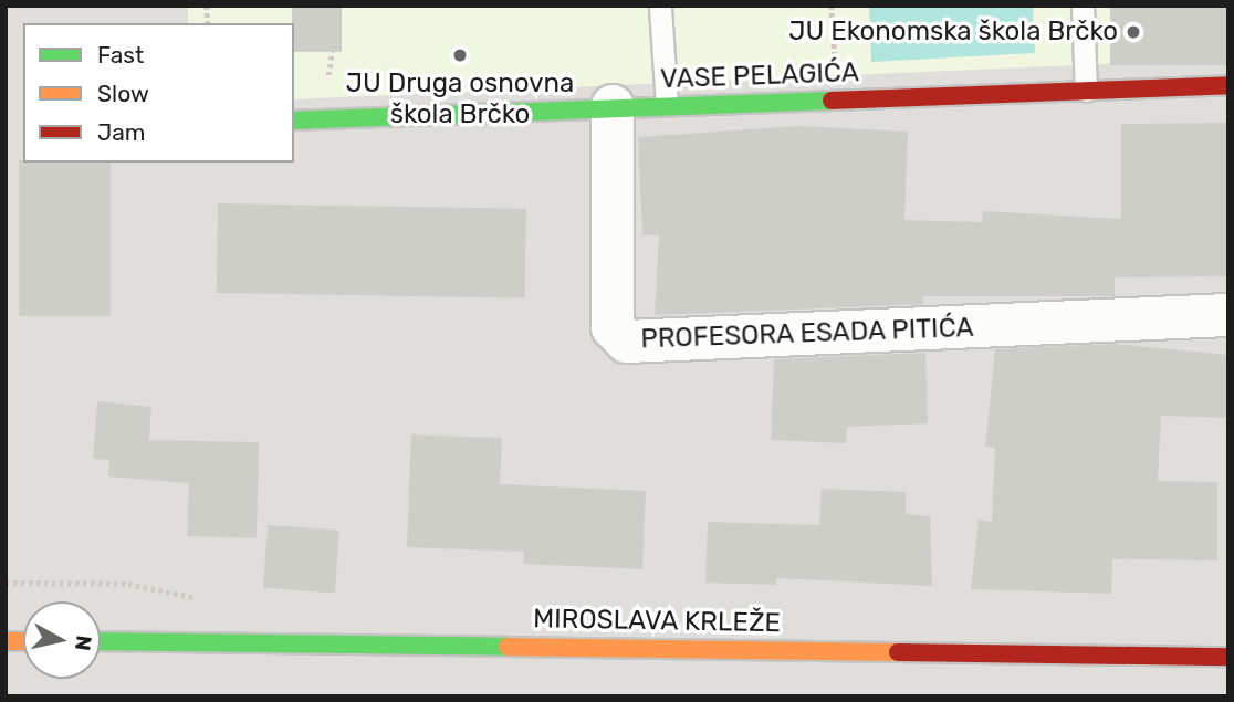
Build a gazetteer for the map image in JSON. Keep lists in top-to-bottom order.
{
  "streets": {
    "main road": ["VASE PELAGIĆA", "MIROSLAVA KRLEŽE"],
    "street": ["PROFESORA ESADA PITIĆA"]
  },
  "crossings": [
    ["VASE PELAGIĆA", "PROFESORA ESADA PITIĆA"]
  ],
  "places": ["JU Ekonomska škola Brčko", "JU Druga osnovna škola Brčko"],
  "legend": ["Fast", "Slow", "Jam"],
  "north": "right"
}
